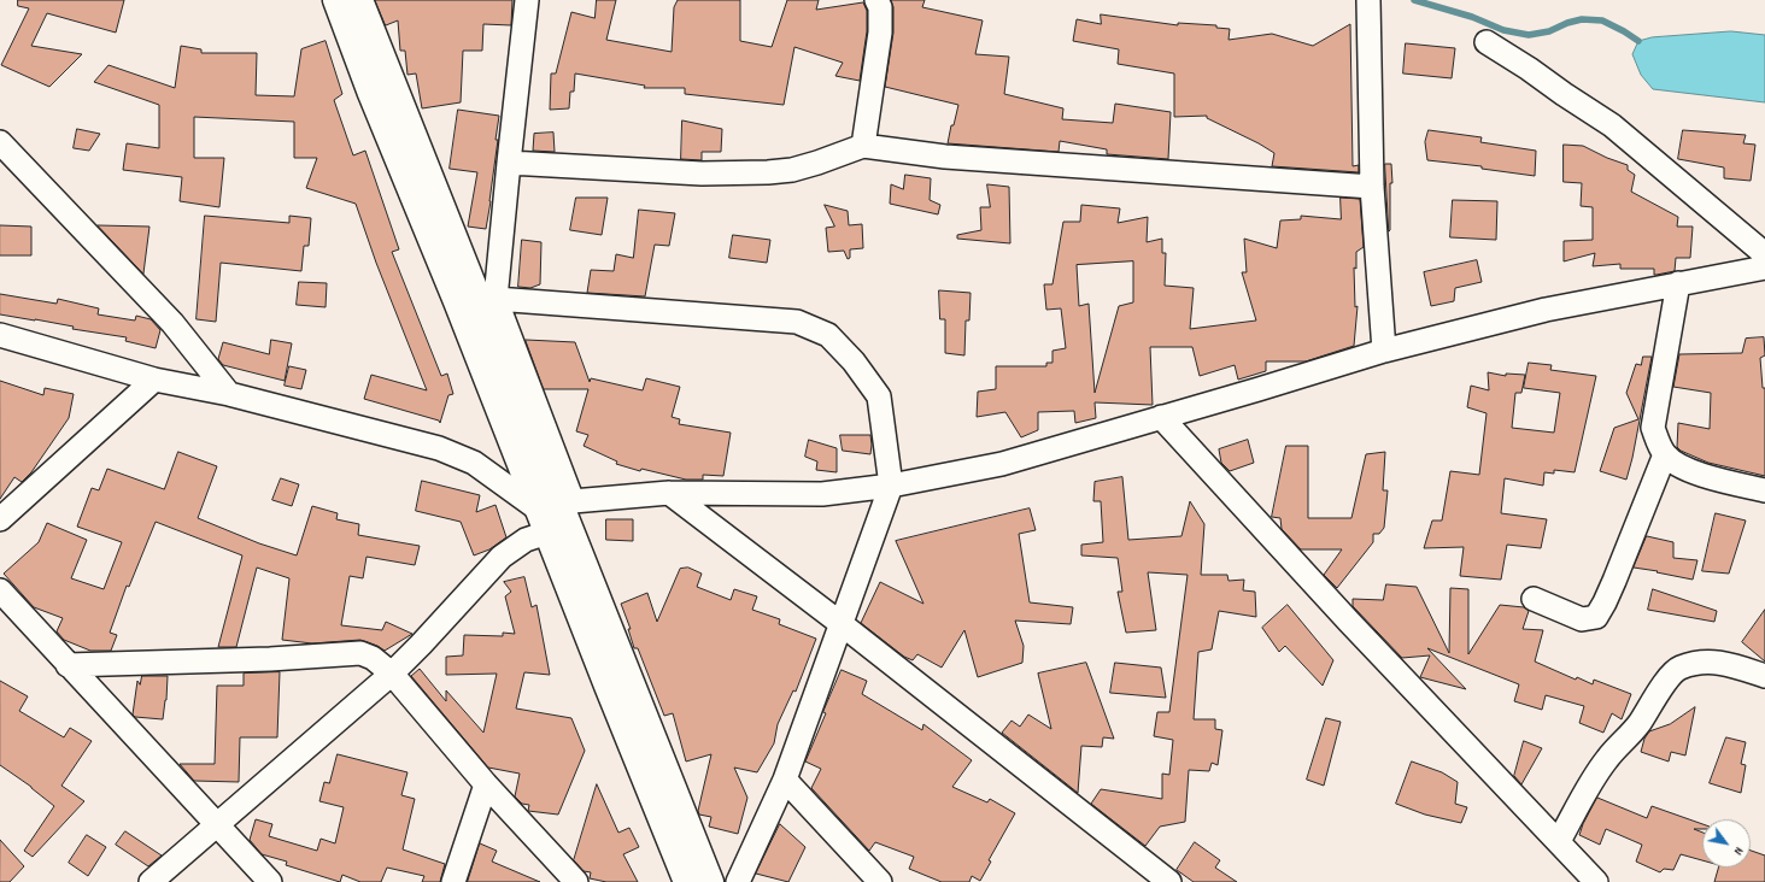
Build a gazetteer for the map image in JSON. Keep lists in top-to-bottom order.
{
  "north": "bottom right"
}
